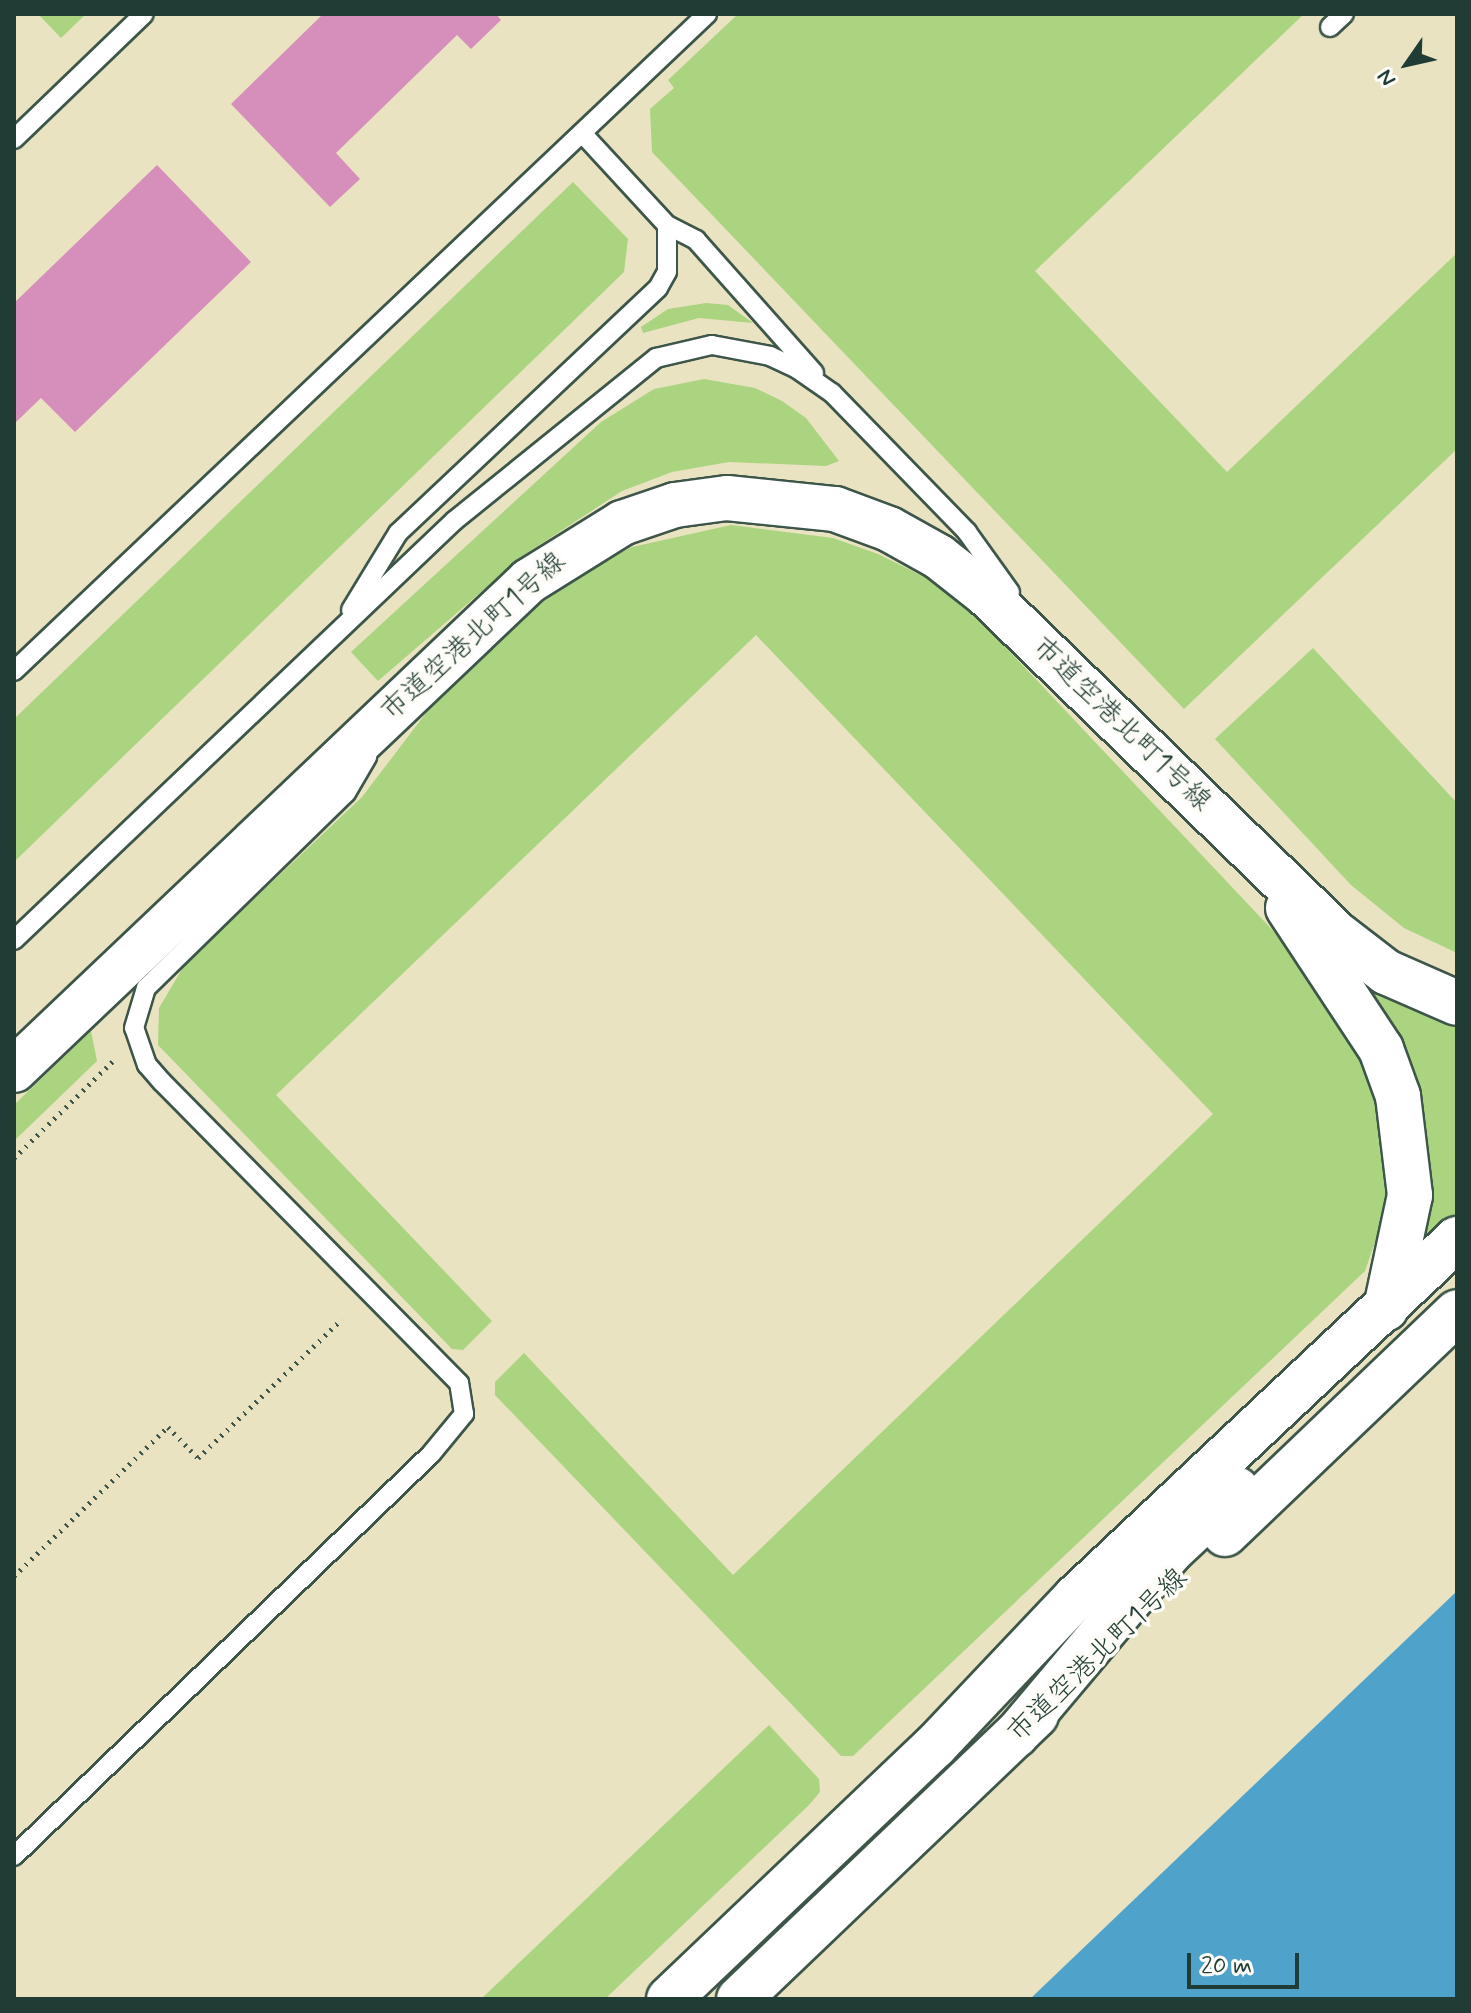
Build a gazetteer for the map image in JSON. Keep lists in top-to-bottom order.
{
  "streets": {
    "street": ["市道空港北町1号線"]
  },
  "scale_bar": "20 m",
  "north": "bottom left"
}
